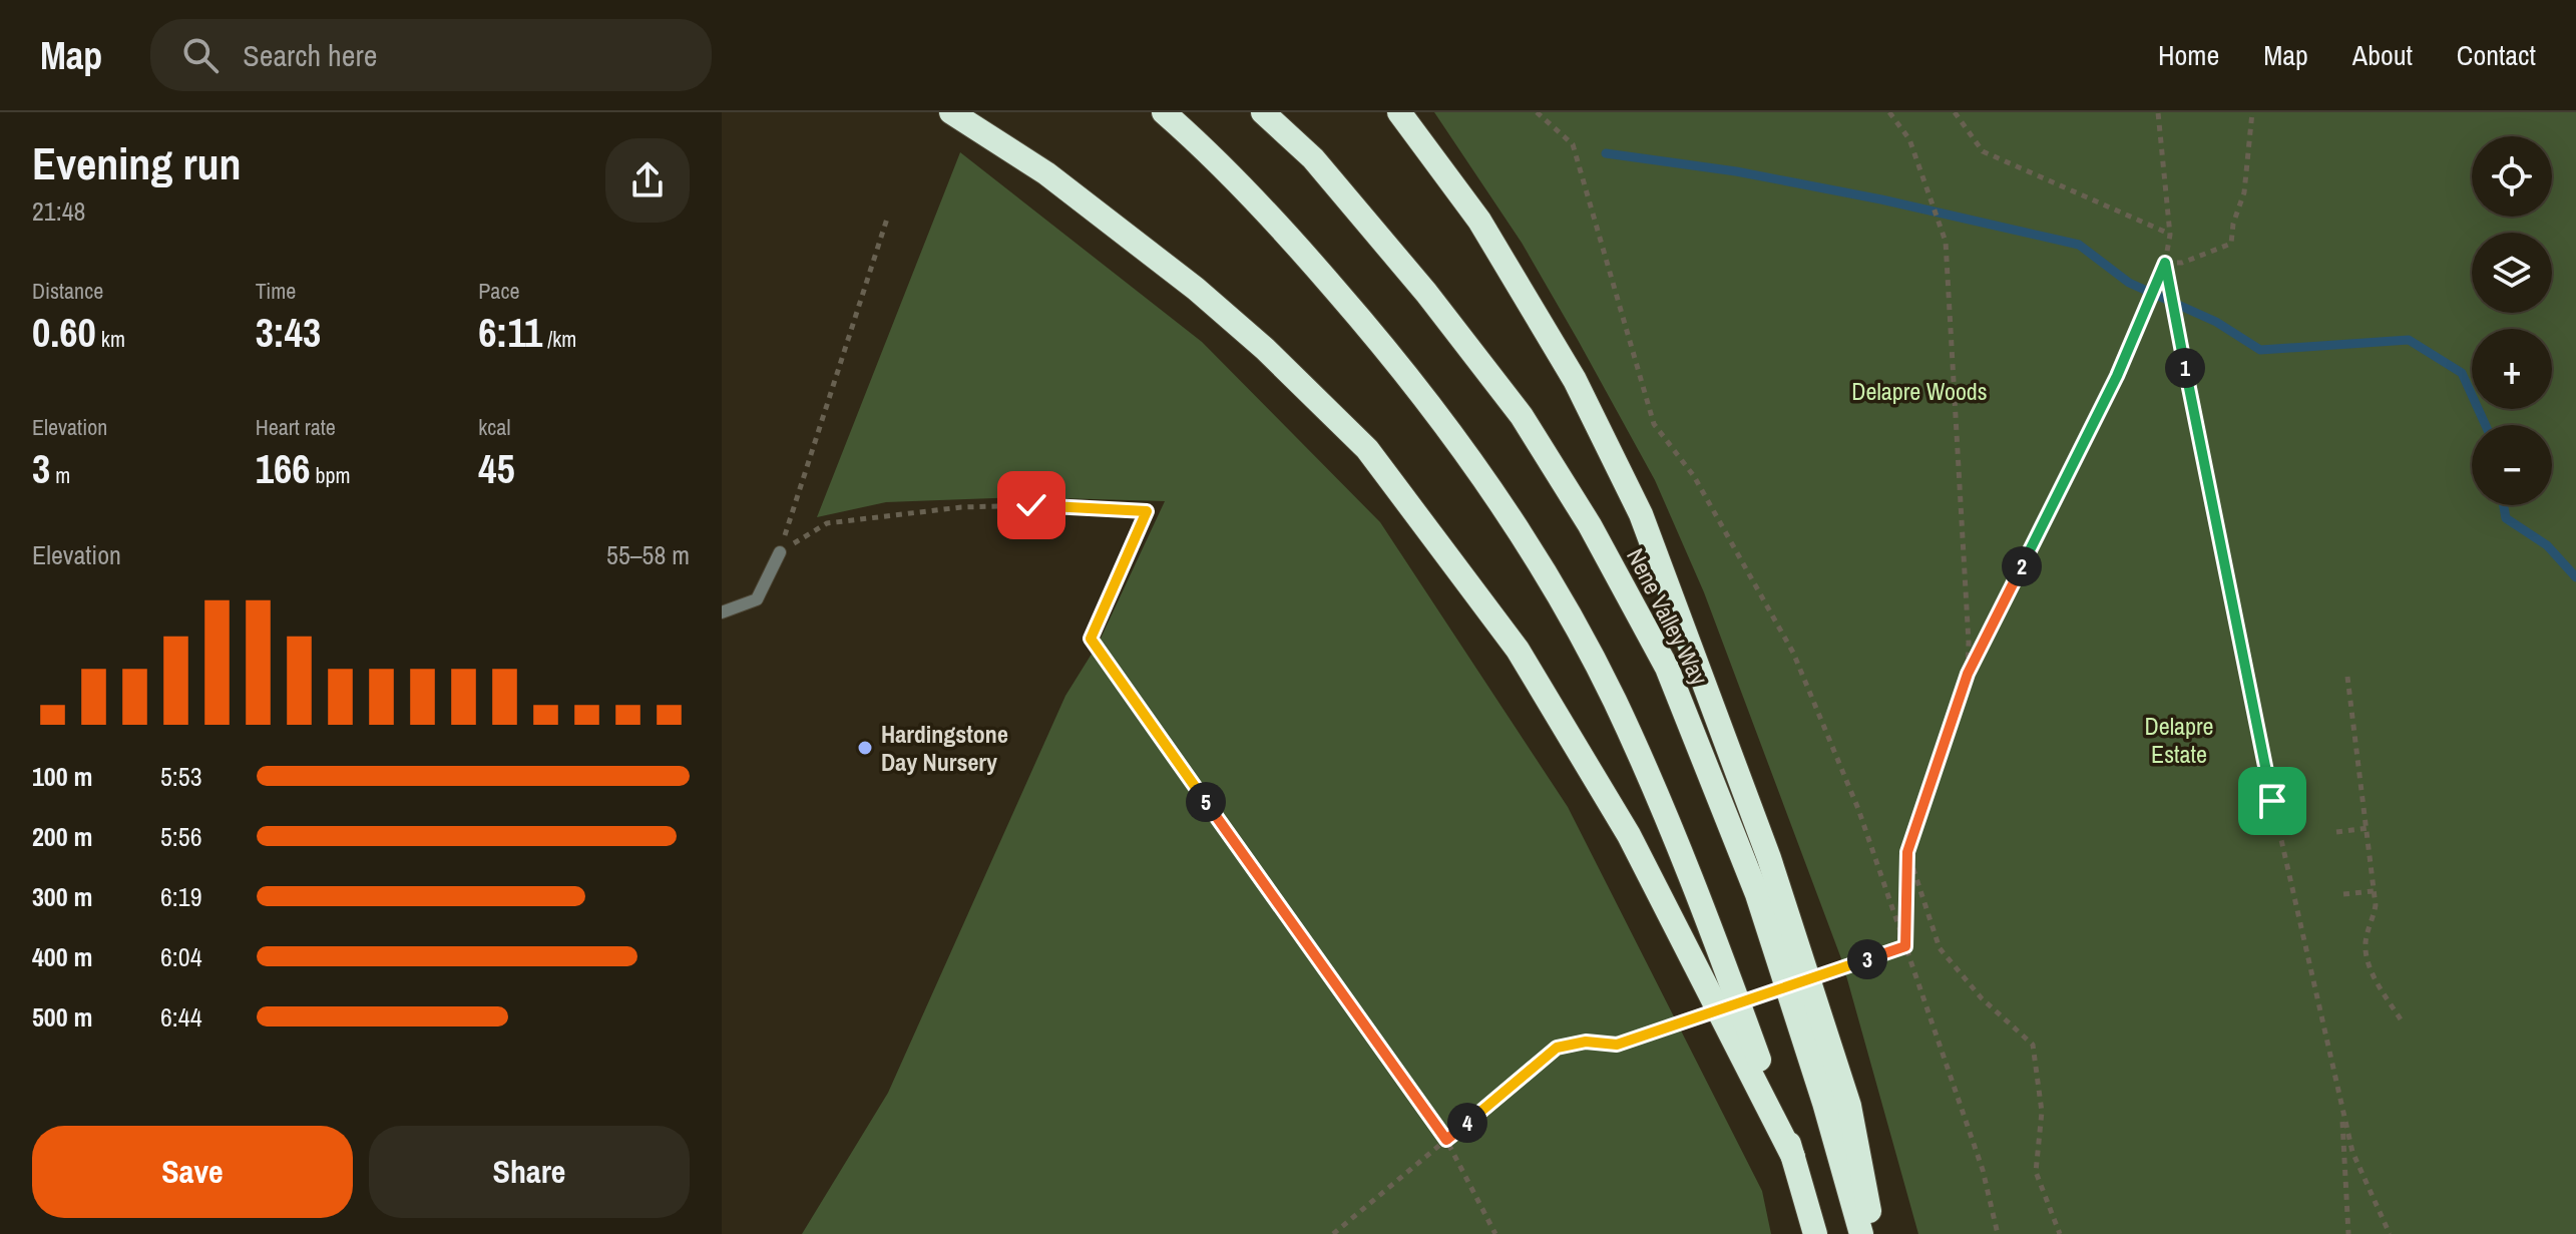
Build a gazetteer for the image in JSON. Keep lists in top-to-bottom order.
{
  "streets": {
    "highway": ["Nene Valley Way"]
  },
  "parks": ["Delapre Woods", "Delapre Estate"],
  "places": ["Hardingstone Day Nursery"],
  "page": {
    "header": "Map",
    "search": "Search here",
    "nav": [
      "Home",
      "Map",
      "About",
      "Contact"
    ],
    "heading": ["Evening run", "21:48"],
    "map_buttons": ["+", "−"],
    "stats": [
      ["Distance", "0.60 km"],
      ["Time", "3:43"],
      ["Pace", "6:11 /km"],
      ["Elevation", "3 m"],
      ["Heart rate", "166 bpm"],
      ["kcal", "45"]
    ],
    "pins": [
      "1",
      "2",
      "5",
      "3",
      "4"
    ],
    "chart": ["Elevation", "55–58 m"],
    "list": [
      {
        "name": "100 m",
        "note": "5:53"
      },
      {
        "name": "200 m",
        "note": "5:56"
      },
      {
        "name": "300 m",
        "note": "6:19"
      },
      {
        "name": "400 m",
        "note": "6:04"
      },
      {
        "name": "500 m",
        "note": "6:44"
      }
    ],
    "buttons": ["Save", "Share"]
  }
}
